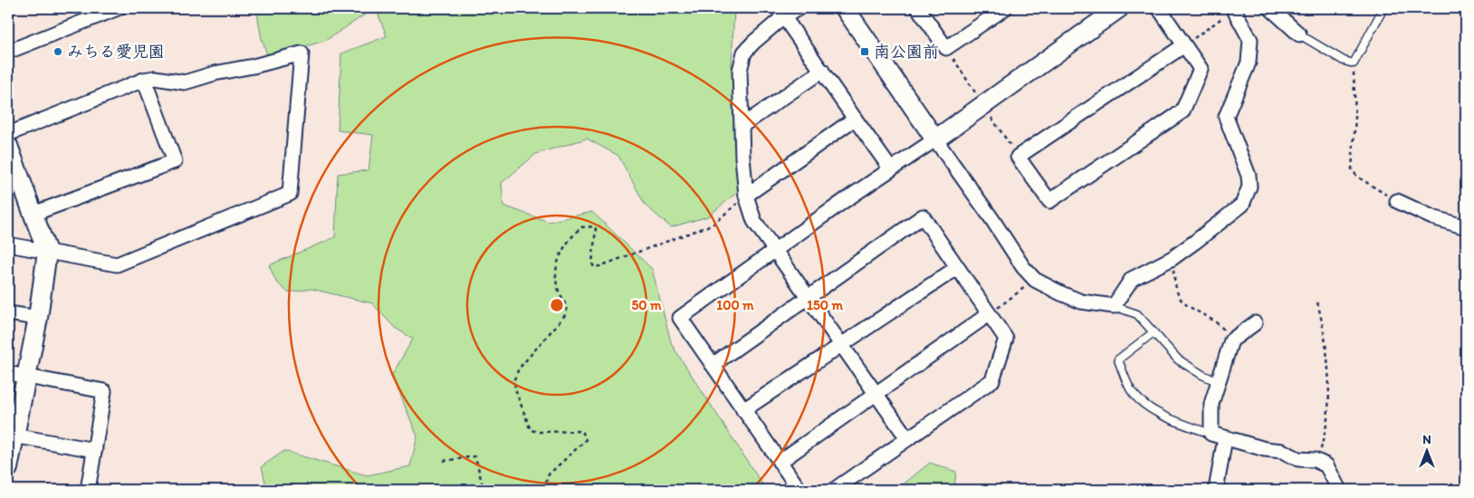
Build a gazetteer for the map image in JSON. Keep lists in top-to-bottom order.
{
  "places": {
    "other": ["みちる愛児園"],
    "transit": ["南公園前"]
  },
  "north": "top",
  "rings": ["50 m", "100 m", "150 m"]
}
